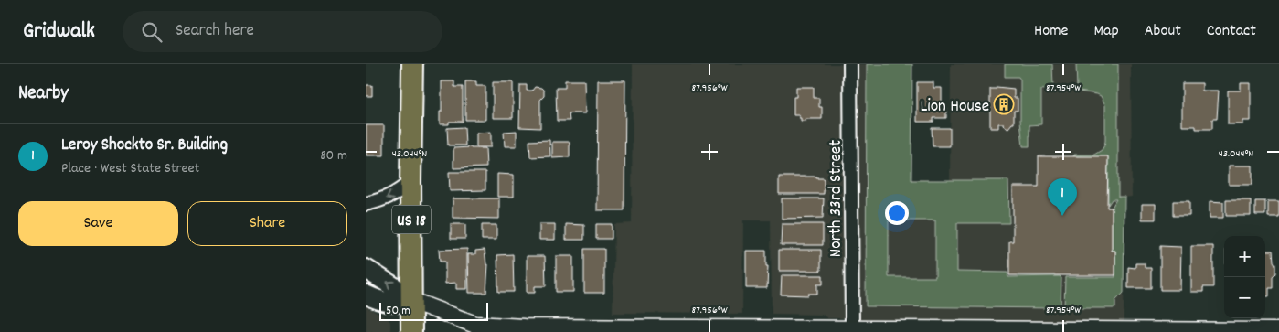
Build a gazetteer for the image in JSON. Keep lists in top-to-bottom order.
{
  "streets": {
    "main road": ["US 18"],
    "street": ["North 33rd Street"]
  },
  "places": {
    "building": ["Lion House"]
  },
  "scale_bar": "50 m",
  "page": {
    "header": "Gridwalk",
    "search": "Search here",
    "nav": [
      "Home",
      "Map",
      "About",
      "Contact"
    ],
    "heading": "Nearby",
    "list": [
      {
        "mark": "1",
        "name": "Leroy Shockto Sr. Building",
        "note": "Place · West State Street",
        "value": "80 m"
      }
    ],
    "pins": "1",
    "buttons": ["Save", "Share"],
    "map_buttons": ["+", "−"],
    "scale": "50 m"
  },
  "coordinates": ["87.956°W", "87.954°W", "43.044°N"]
}
